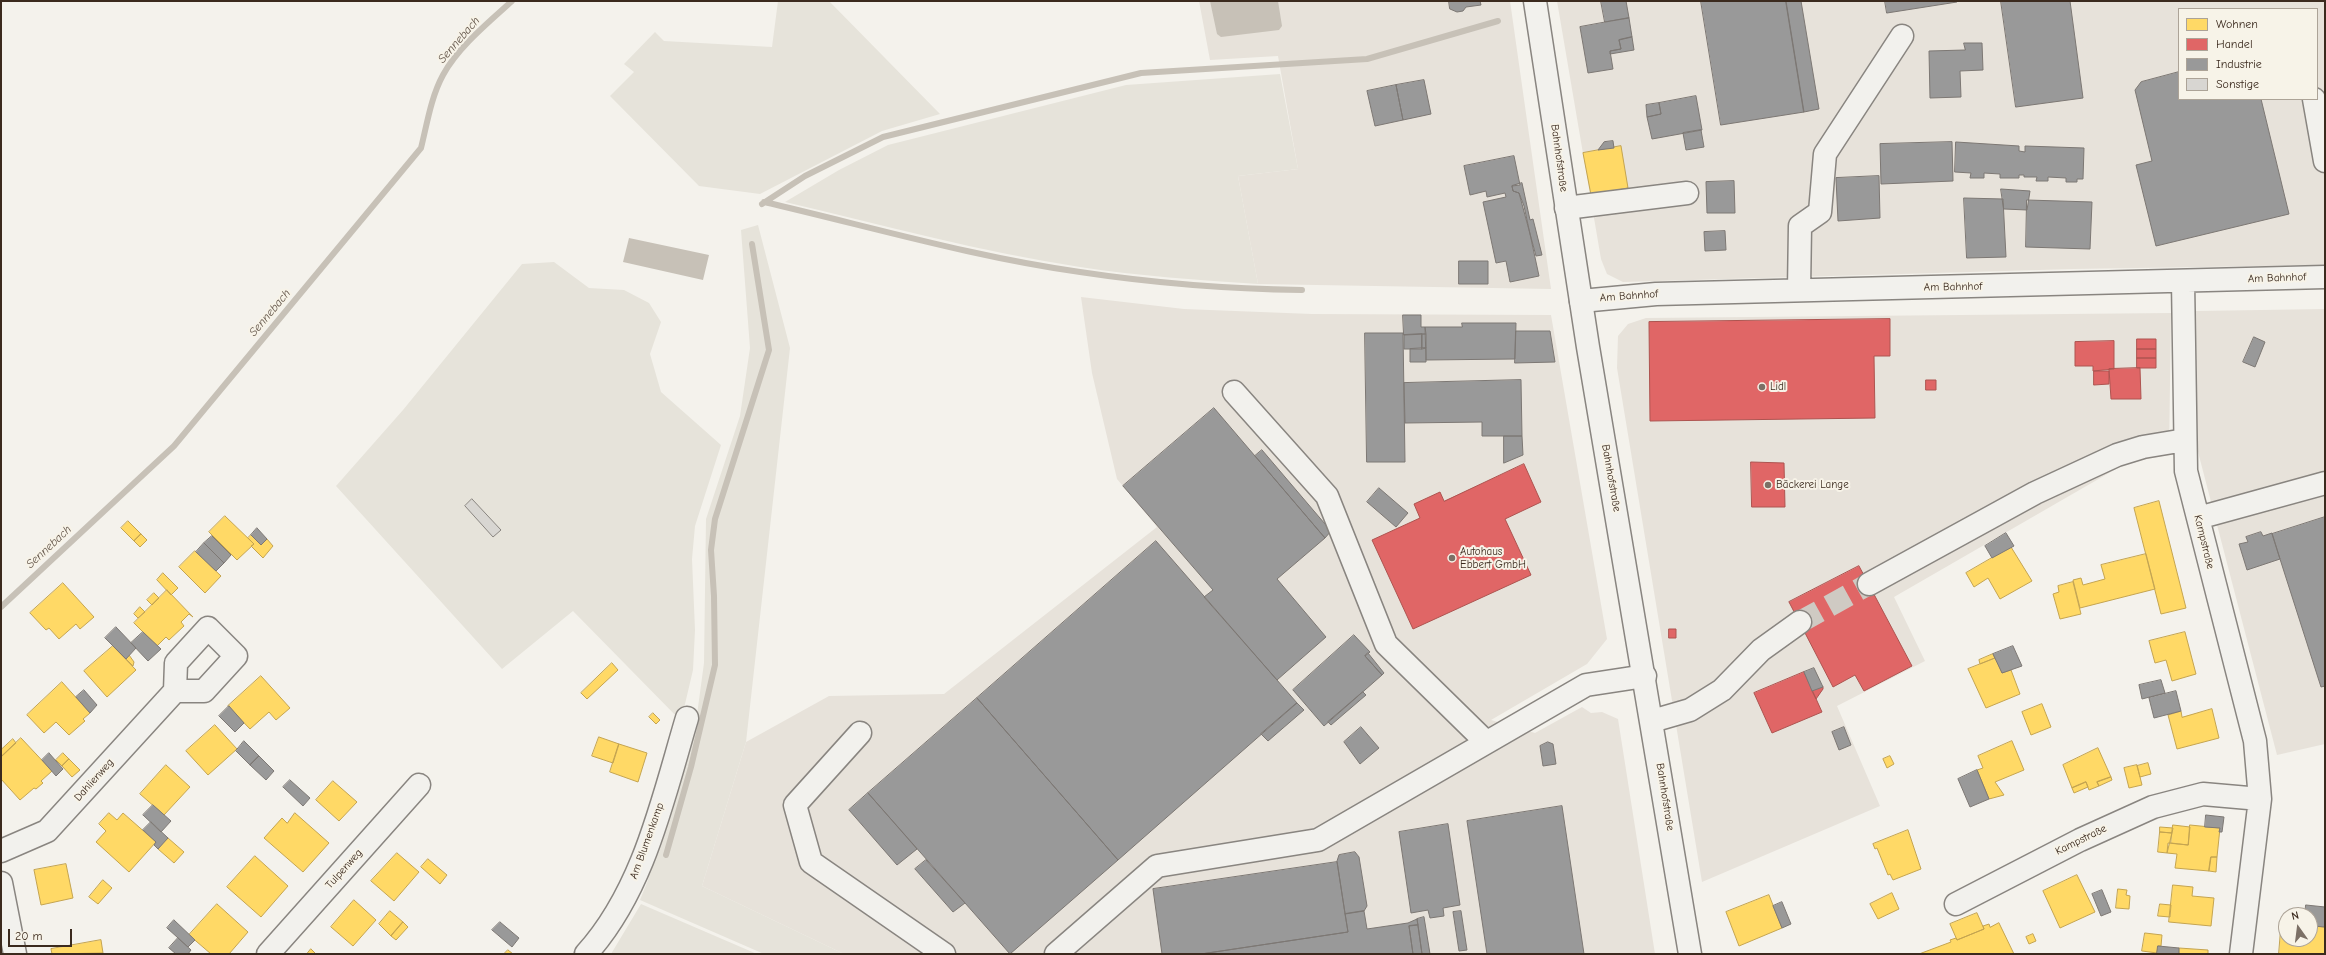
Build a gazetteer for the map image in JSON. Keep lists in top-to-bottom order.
{
  "streets": {
    "street": [
      "Bahnhofstraße",
      "Am Bahnhof",
      "Kampstraße",
      "Dahlienweg",
      "Am Blumenkamp",
      "Tulpenweg"
    ]
  },
  "crossings": [
    ["Bahnhofstraße", "Am Bahnhof"],
    ["Am Bahnhof", "Kampstraße"]
  ],
  "water": ["Sennebach"],
  "places": ["Lidl", "Bäckerei Lange", "Autohaus Ebbert GmbH"],
  "legend": [
    "Wohnen",
    "Handel",
    "Industrie",
    "Sonstige"
  ],
  "scale_bar": "20 m",
  "north": "top"
}
